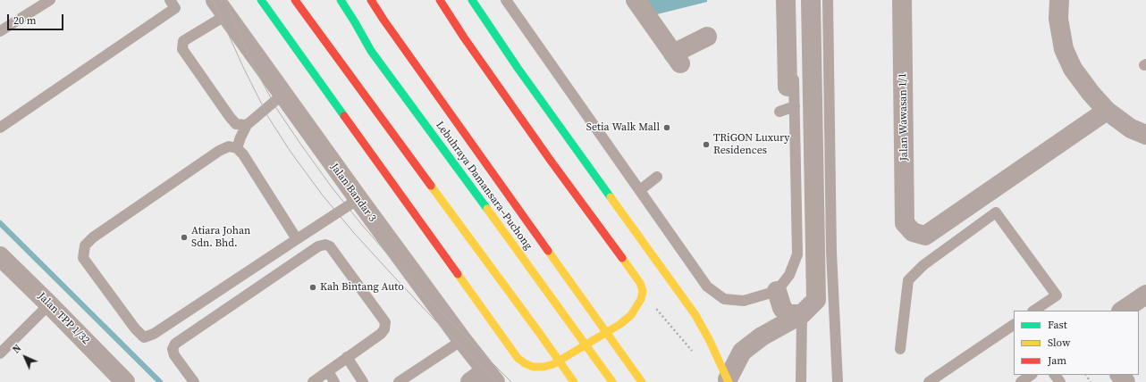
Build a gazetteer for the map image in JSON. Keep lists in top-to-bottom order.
{
  "streets": {
    "highway": ["Lebuhraya Damansara–Puchong"],
    "street": ["Jalan Wawasan 1/1", "Jalan Bandar 3", "Jalan TPP 1/32"]
  },
  "places": [
    "Setia Walk Mall",
    "TRiGON Luxury Residences",
    "Atiara Johan Sdn. Bhd.",
    "Kah Bintang Auto"
  ],
  "legend": ["Fast", "Slow", "Jam"],
  "scale_bar": "20 m",
  "north": "top left"
}
